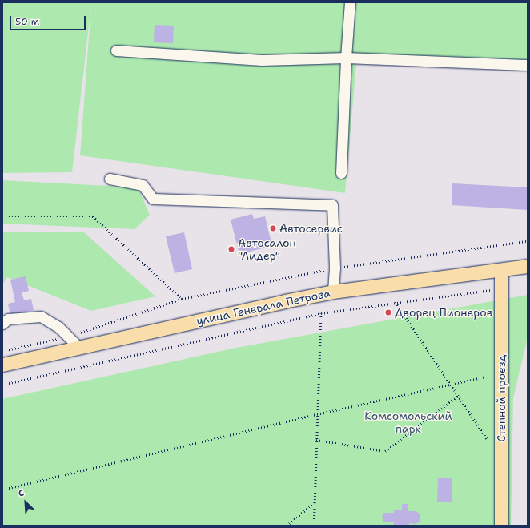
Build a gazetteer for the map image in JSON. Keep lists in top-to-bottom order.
{
  "streets": {
    "main road": ["улица Генерала Петрова", "Степной проезд"]
  },
  "crossings": [
    ["улица Генерала Петрова", "Степной проезд"]
  ],
  "parks": ["Комсомольский парк"],
  "places": ["Автосервис", "Автосалон \"Лидер\"", "Дворец Пионеров"],
  "scale_bar": "50 m",
  "north": "top left"
}
